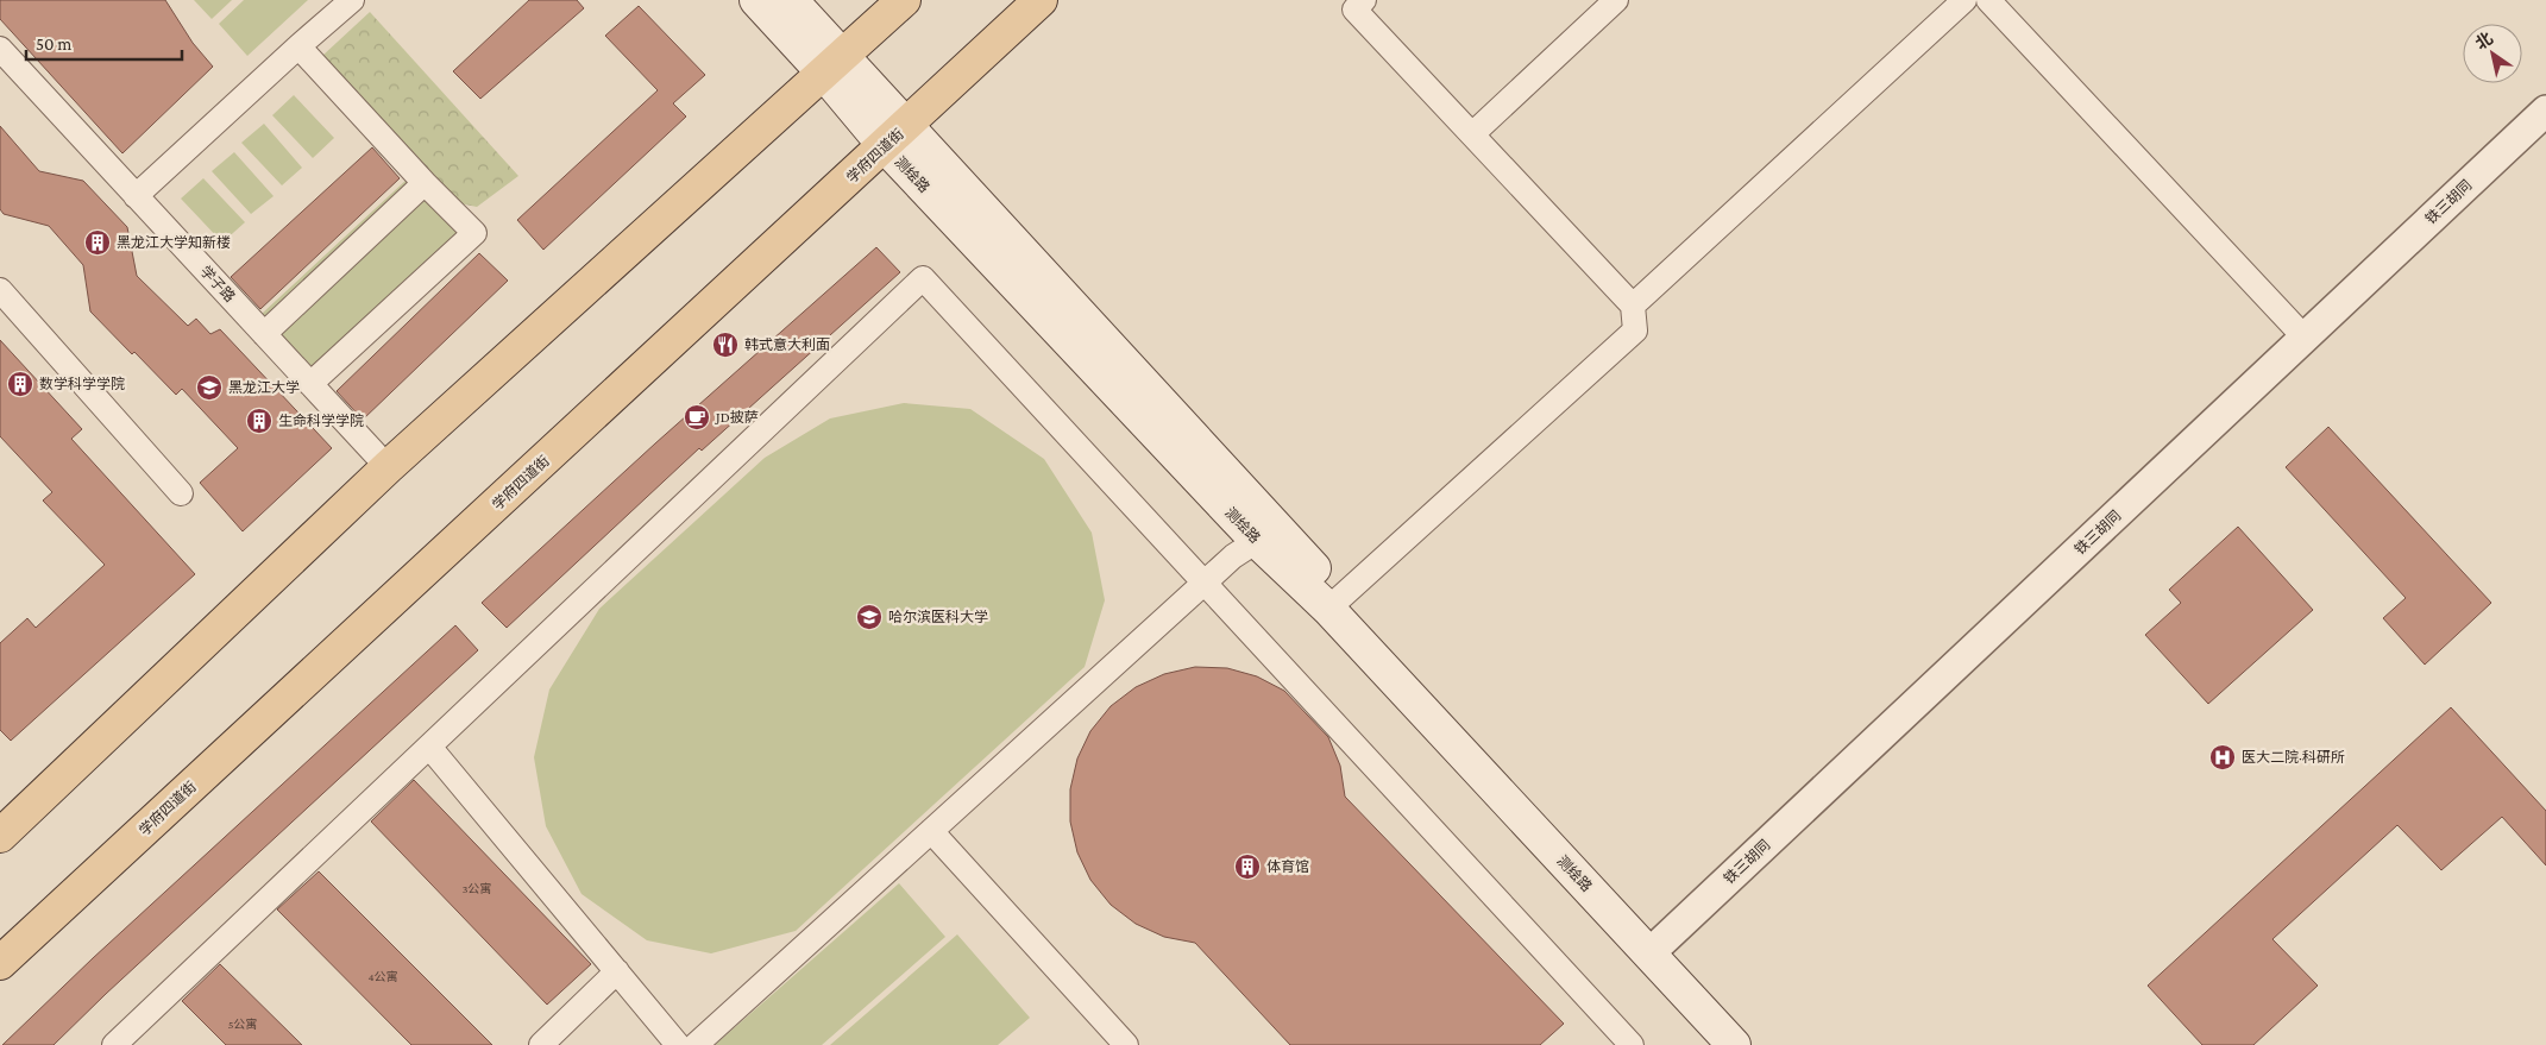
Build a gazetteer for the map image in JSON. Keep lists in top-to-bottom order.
{
  "streets": {
    "main road": ["学府四道街", "测绘路"],
    "street": ["铁三胡同", "学子路"]
  },
  "crossings": [
    ["学府四道街", "测绘路"],
    ["测绘路", "铁三胡同"]
  ],
  "places": {
    "building": [
      "黑龙江大学知新楼",
      "数学科学学院",
      "生命科学学院",
      "体育馆"
    ],
    "restaurant": ["韩式意大利面"],
    "school or university": ["黑龙江大学", "哈尔滨医科大学"],
    "cafe": ["JD披萨"],
    "hospital": ["医大二院·科研所"]
  },
  "house_numbers": ["3公寓", "4公寓", "5公寓"],
  "scale_bar": "50 m",
  "north": "top left"
}
